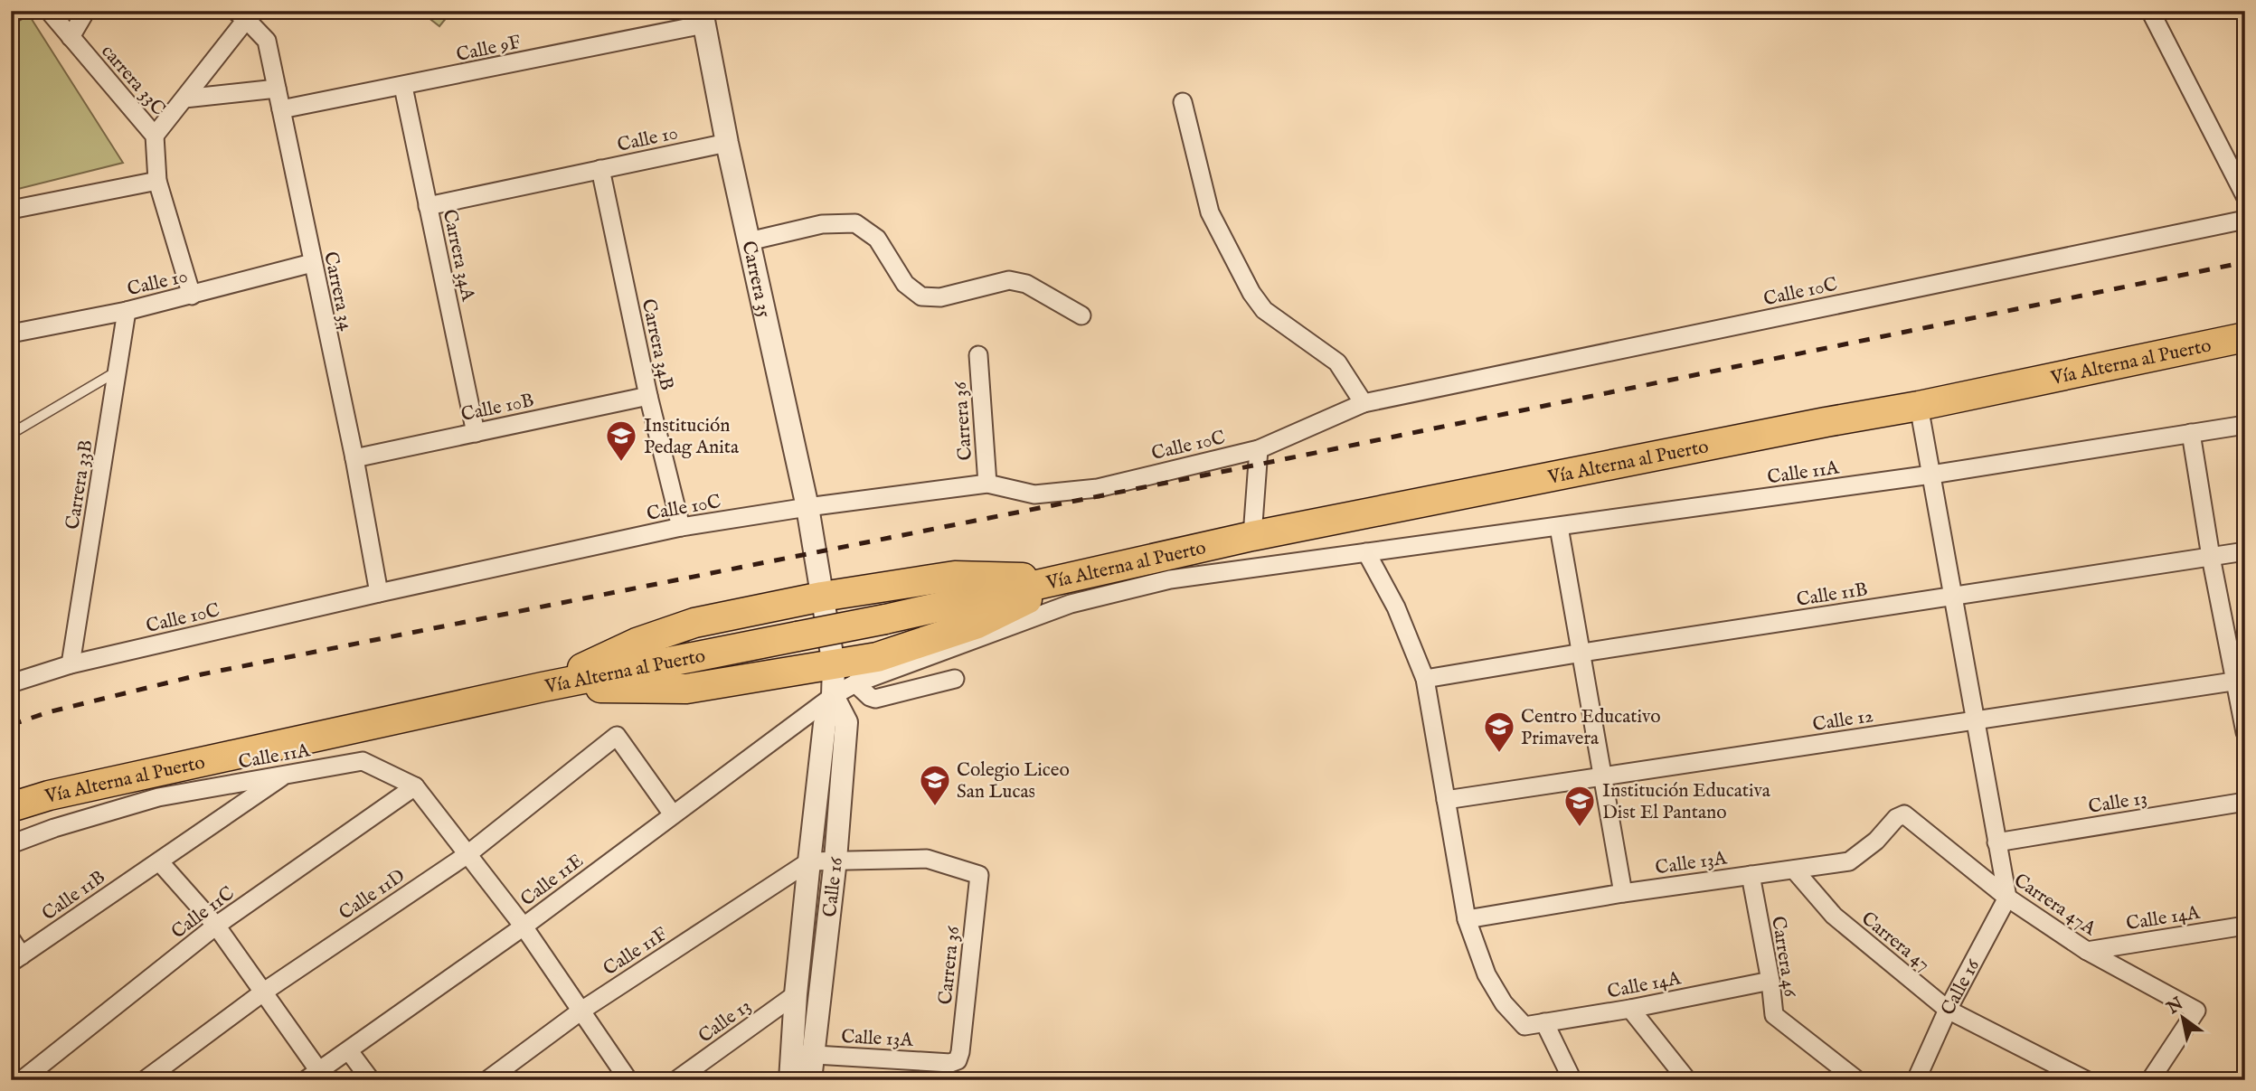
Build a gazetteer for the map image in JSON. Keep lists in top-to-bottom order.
{
  "streets": {
    "main road": ["Vía Alterna al Puerto"],
    "street": [
      "Calle 9F",
      "carrera 33C",
      "Calle 10",
      "Carrera 34A",
      "Carrera 35",
      "Carrera 34",
      "Calle 10C",
      "Carrera 34B",
      "Calle 10B",
      "Carrera 36",
      "Calle 11A",
      "Carrera 33B",
      "Calle 11B",
      "Calle 12",
      "Calle 13",
      "Calle 13A",
      "Calle 11E",
      "Calle 16",
      "Calle 11D",
      "Carrera 47A",
      "Calle 11C",
      "Calle 14A",
      "Carrera 47",
      "Calle 11F",
      "Carrera 46"
    ]
  },
  "crossings": [
    ["Calle 9F", "Carrera 34A"],
    ["Calle 9F", "Carrera 35"],
    ["Calle 9F", "Carrera 34"],
    ["carrera 33C", "Calle 10"],
    ["Calle 10", "Carrera 34A"],
    ["Calle 10", "Carrera 35"],
    ["Calle 10", "Carrera 34"],
    ["Calle 10", "Carrera 34B"],
    ["Calle 10", "Carrera 33B"],
    ["Carrera 34A", "Calle 10B"],
    ["Carrera 35", "Calle 10C"],
    ["Carrera 35", "Calle 16"],
    ["Carrera 34", "Calle 10C"],
    ["Carrera 34", "Calle 10B"],
    ["Calle 10C", "Carrera 34B"],
    ["Calle 10C", "Carrera 36"],
    ["Calle 10C", "Carrera 33B"],
    ["Carrera 34B", "Calle 10B"],
    ["Carrera 36", "Calle 13A"],
    ["Carrera 36", "Calle 16"],
    ["Calle 11A", "Calle 11B"],
    ["Calle 11A", "Calle 16"],
    ["Calle 11A", "Calle 11C"],
    ["Calle 13", "Calle 16"],
    ["Calle 13A", "Calle 16"],
    ["Calle 13A", "Carrera 47A"],
    ["Calle 13A", "Calle 14A"],
    ["Calle 13A", "Carrera 47"],
    ["Calle 13A", "Carrera 46"],
    ["Calle 11E", "Calle 16"],
    ["Calle 11E", "Calle 11D"],
    ["Calle 16", "Carrera 47A"],
    ["Calle 16", "Carrera 47"],
    ["Calle 16", "Calle 11F"],
    ["Carrera 47A", "Calle 14A"],
    ["Calle 14A", "Carrera 46"]
  ],
  "places": {
    "school or university": [
      "Institución Pedag Anita",
      "Centro Educativo Primavera",
      "Colegio Liceo San Lucas",
      "Institución Educativa Dist El Pantano"
    ]
  },
  "north": "top left"
}
